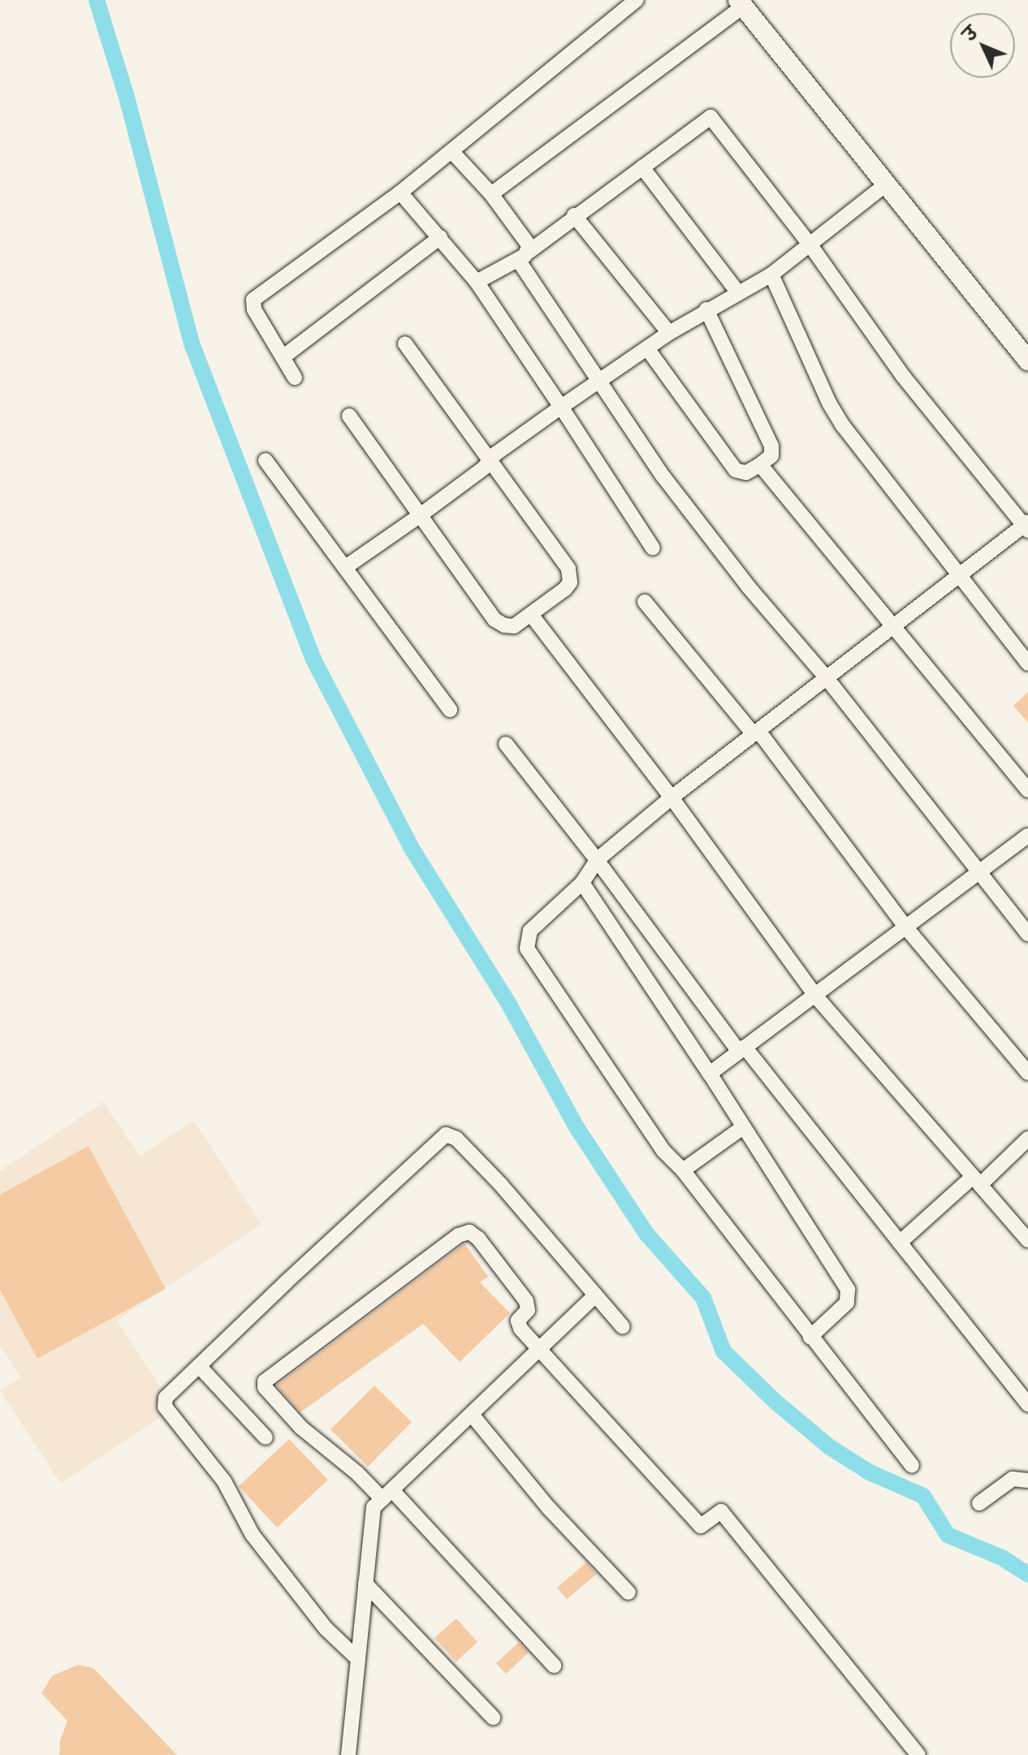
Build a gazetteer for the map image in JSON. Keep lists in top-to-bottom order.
{
  "north": "top left"
}
